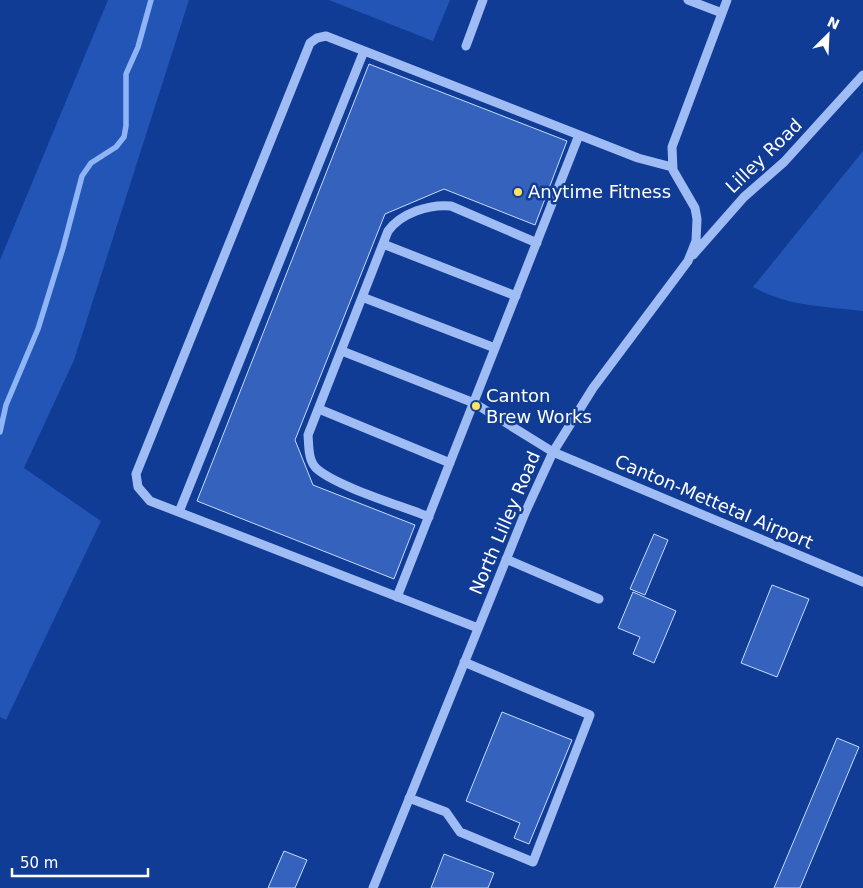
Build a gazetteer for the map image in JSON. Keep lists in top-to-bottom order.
{
  "streets": {
    "street": ["Lilley Road", "Canton-Mettetal Airport", "North Lilley Road"]
  },
  "crossings": [
    ["Lilley Road", "North Lilley Road"],
    ["Canton-Mettetal Airport", "North Lilley Road"]
  ],
  "places": ["Anytime Fitness", "Canton Brew Works"],
  "scale_bar": "50 m",
  "north": "top right"
}
